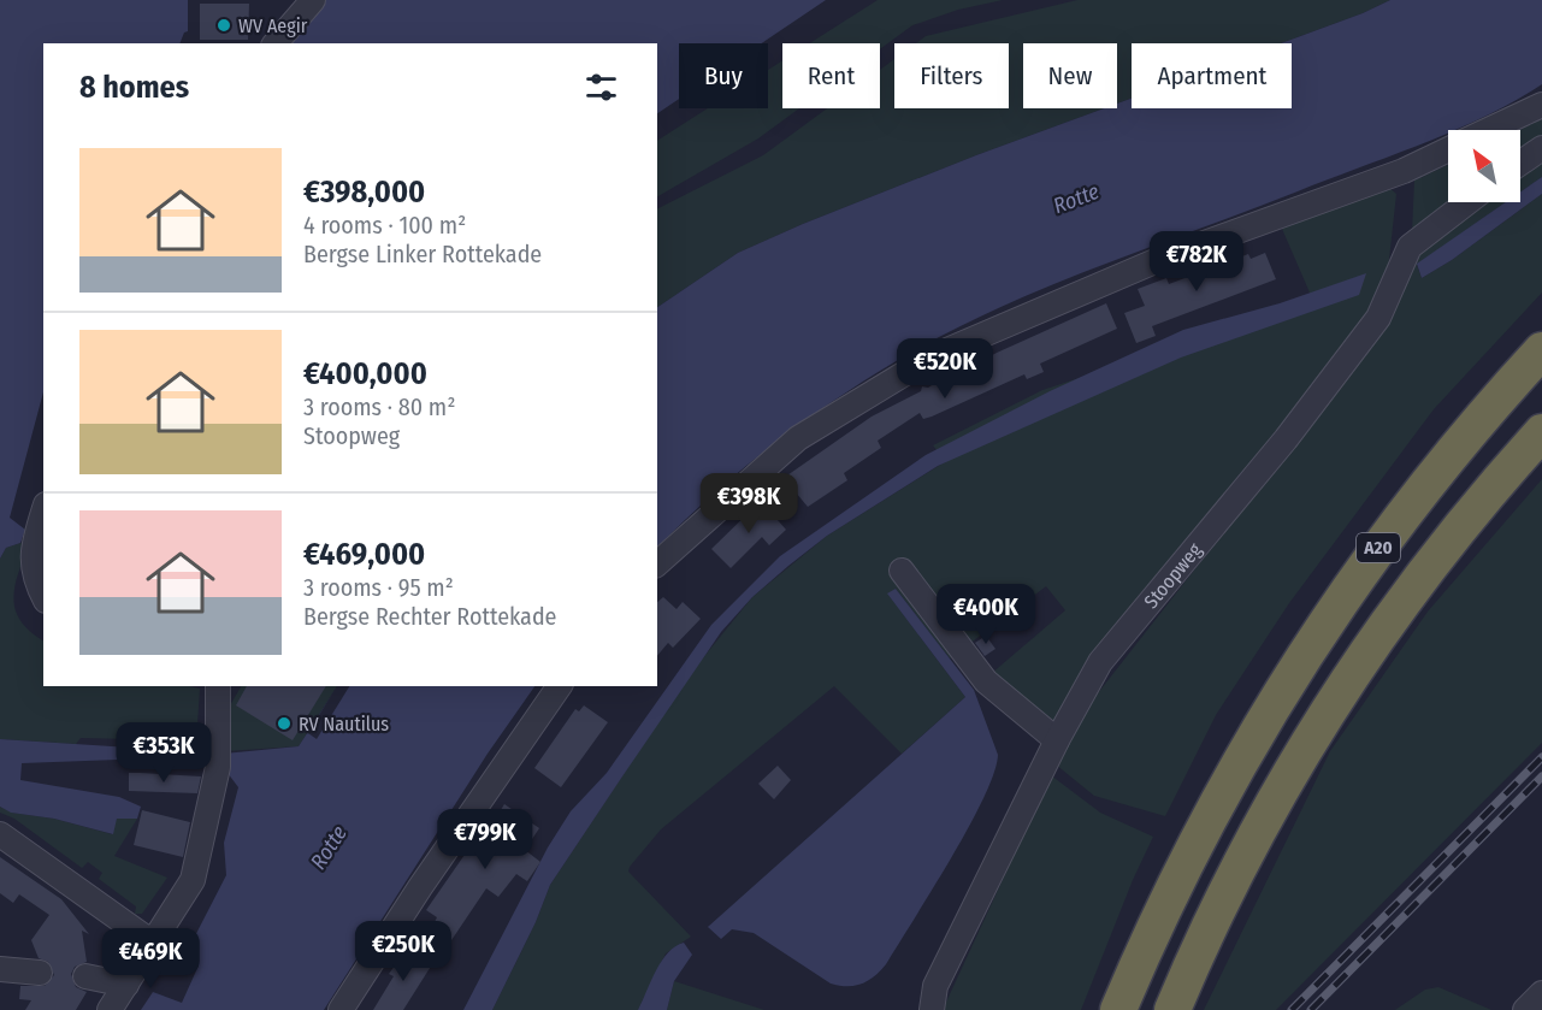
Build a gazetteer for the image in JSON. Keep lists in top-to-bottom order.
{
  "streets": {
    "highway": ["A20"],
    "street": ["Stoopweg"]
  },
  "water": ["Rotte"],
  "places": ["WV Aegir", "RV Nautilus"],
  "north": "top left",
  "page": {
    "chip": [
      "Buy",
      "Rent",
      "Filters",
      "New",
      "Apartment"
    ],
    "heading": "8 homes",
    "list": [
      {
        "name": "€398,000",
        "note": "4 rooms · 100 m² · Bergse Linker Rottekade"
      },
      {
        "name": "€400,000",
        "note": "3 rooms · 80 m² · Stoopweg"
      },
      {
        "name": "€469,000",
        "note": "3 rooms · 95 m² · Bergse Rechter Rottekade"
      }
    ],
    "price": [
      "€782K",
      "€520K",
      "€398K",
      "€400K",
      "€353K",
      "€799K",
      "€250K",
      "€469K"
    ]
  }
}
